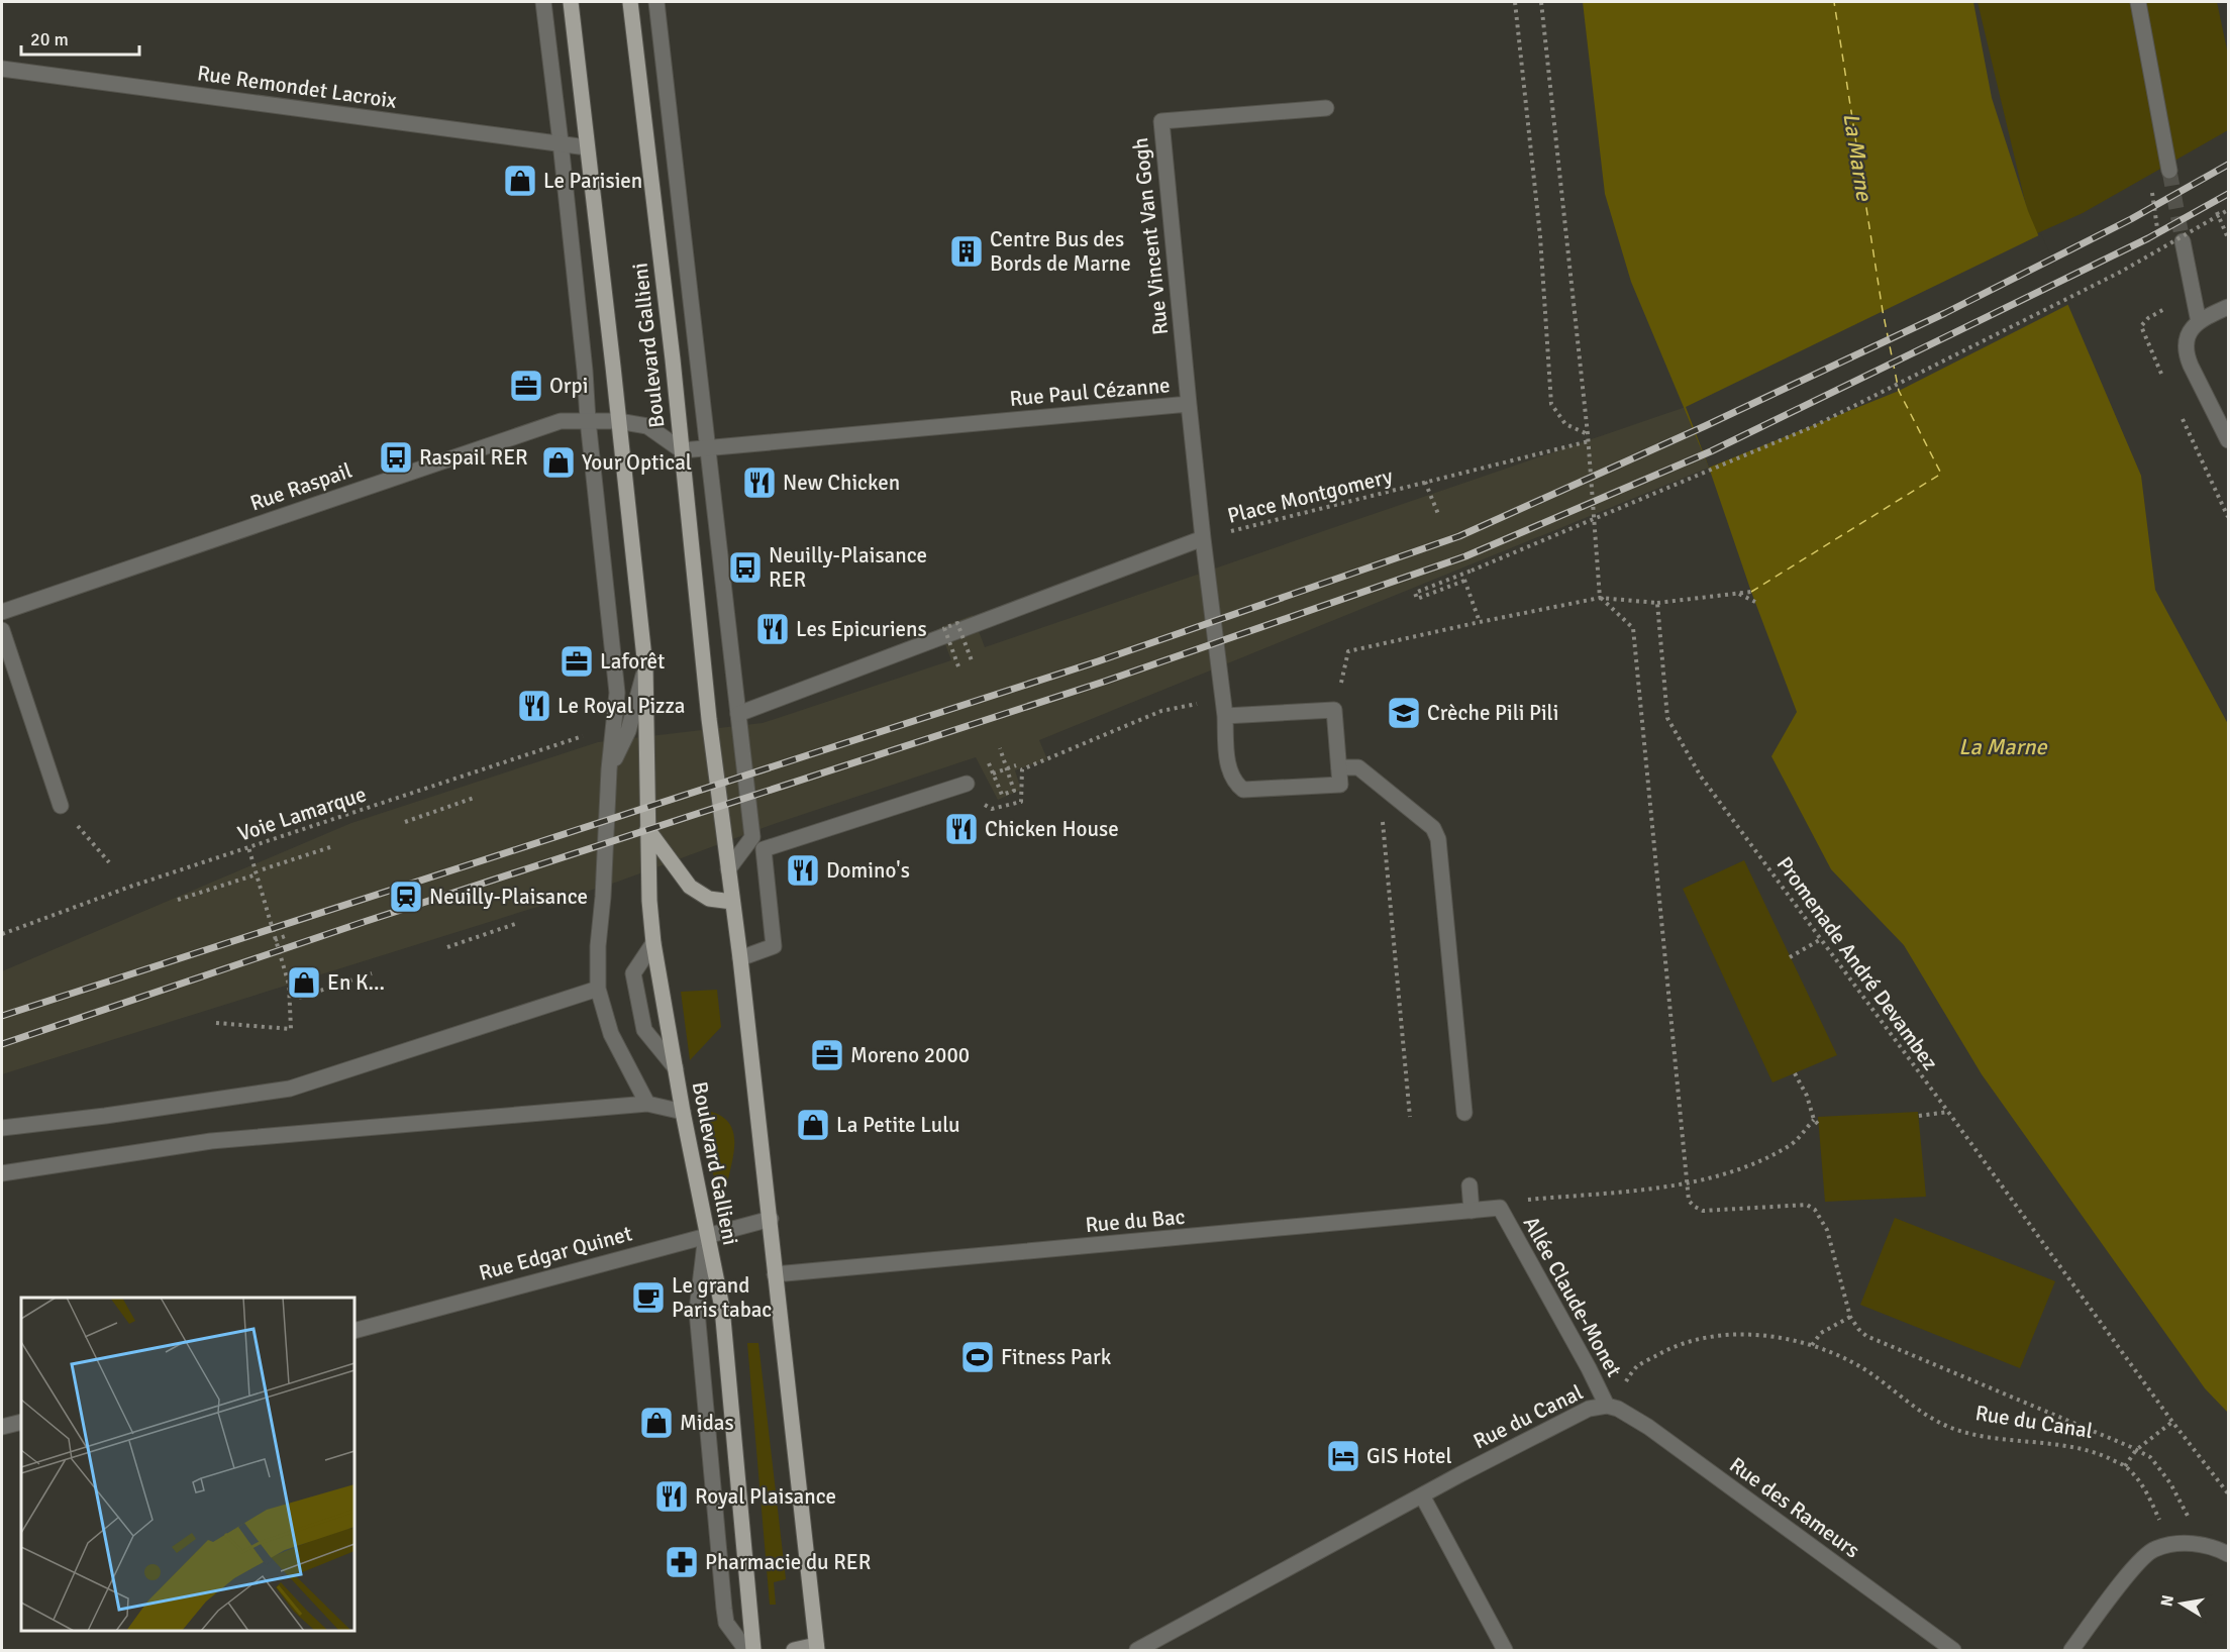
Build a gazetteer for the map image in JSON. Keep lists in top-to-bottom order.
{
  "streets": {
    "main road": ["Boulevard Gallieni"],
    "street": [
      "Rue Remondet Lacroix",
      "Rue Vincent Van Gogh",
      "Rue Paul Cézanne",
      "Rue Raspail",
      "Rue du Bac",
      "Rue Edgar Quinet",
      "Allée Claude-Monet",
      "Rue du Canal",
      "Rue des Rameurs"
    ],
    "path": ["Place Montgomery", "Voie Lamarque", "Promenade André Devambez"]
  },
  "crossings": [
    ["Rue Remondet Lacroix", "Boulevard Gallieni"],
    ["Rue Vincent Van Gogh", "Rue Paul Cézanne"],
    ["Boulevard Gallieni", "Rue Paul Cézanne"],
    ["Boulevard Gallieni", "Rue Raspail"],
    ["Boulevard Gallieni", "Rue du Bac"],
    ["Boulevard Gallieni", "Rue Edgar Quinet"],
    ["Rue Paul Cézanne", "Rue Raspail"],
    ["Rue Paul Cézanne", "Place Montgomery"],
    ["Rue du Bac", "Allée Claude-Monet"],
    ["Allée Claude-Monet", "Rue du Canal"],
    ["Allée Claude-Monet", "Rue des Rameurs"],
    ["Rue du Canal", "Rue des Rameurs"]
  ],
  "water": ["La Marne"],
  "places": {
    "shop": [
      "Le Parisien",
      "Your Optical",
      "En K...",
      "La Petite Lulu",
      "Midas"
    ],
    "building": ["Centre Bus des Bords de Marne"],
    "office": ["Orpi", "Laforêt", "Moreno 2000"],
    "bus stop": ["Raspail RER", "Neuilly-Plaisance RER"],
    "restaurant": [
      "New Chicken",
      "Les Epicuriens",
      "Le Royal Pizza",
      "Chicken House",
      "Domino's",
      "Royal Plaisance"
    ],
    "school or university": ["Crèche Pili Pili"],
    "station": ["Neuilly-Plaisance"],
    "cafe": ["Le grand Paris tabac"],
    "sports": ["Fitness Park"],
    "hotel": ["GIS Hotel"],
    "pharmacy": ["Pharmacie du RER"]
  },
  "scale_bar": "20 m",
  "north": "left"
}
